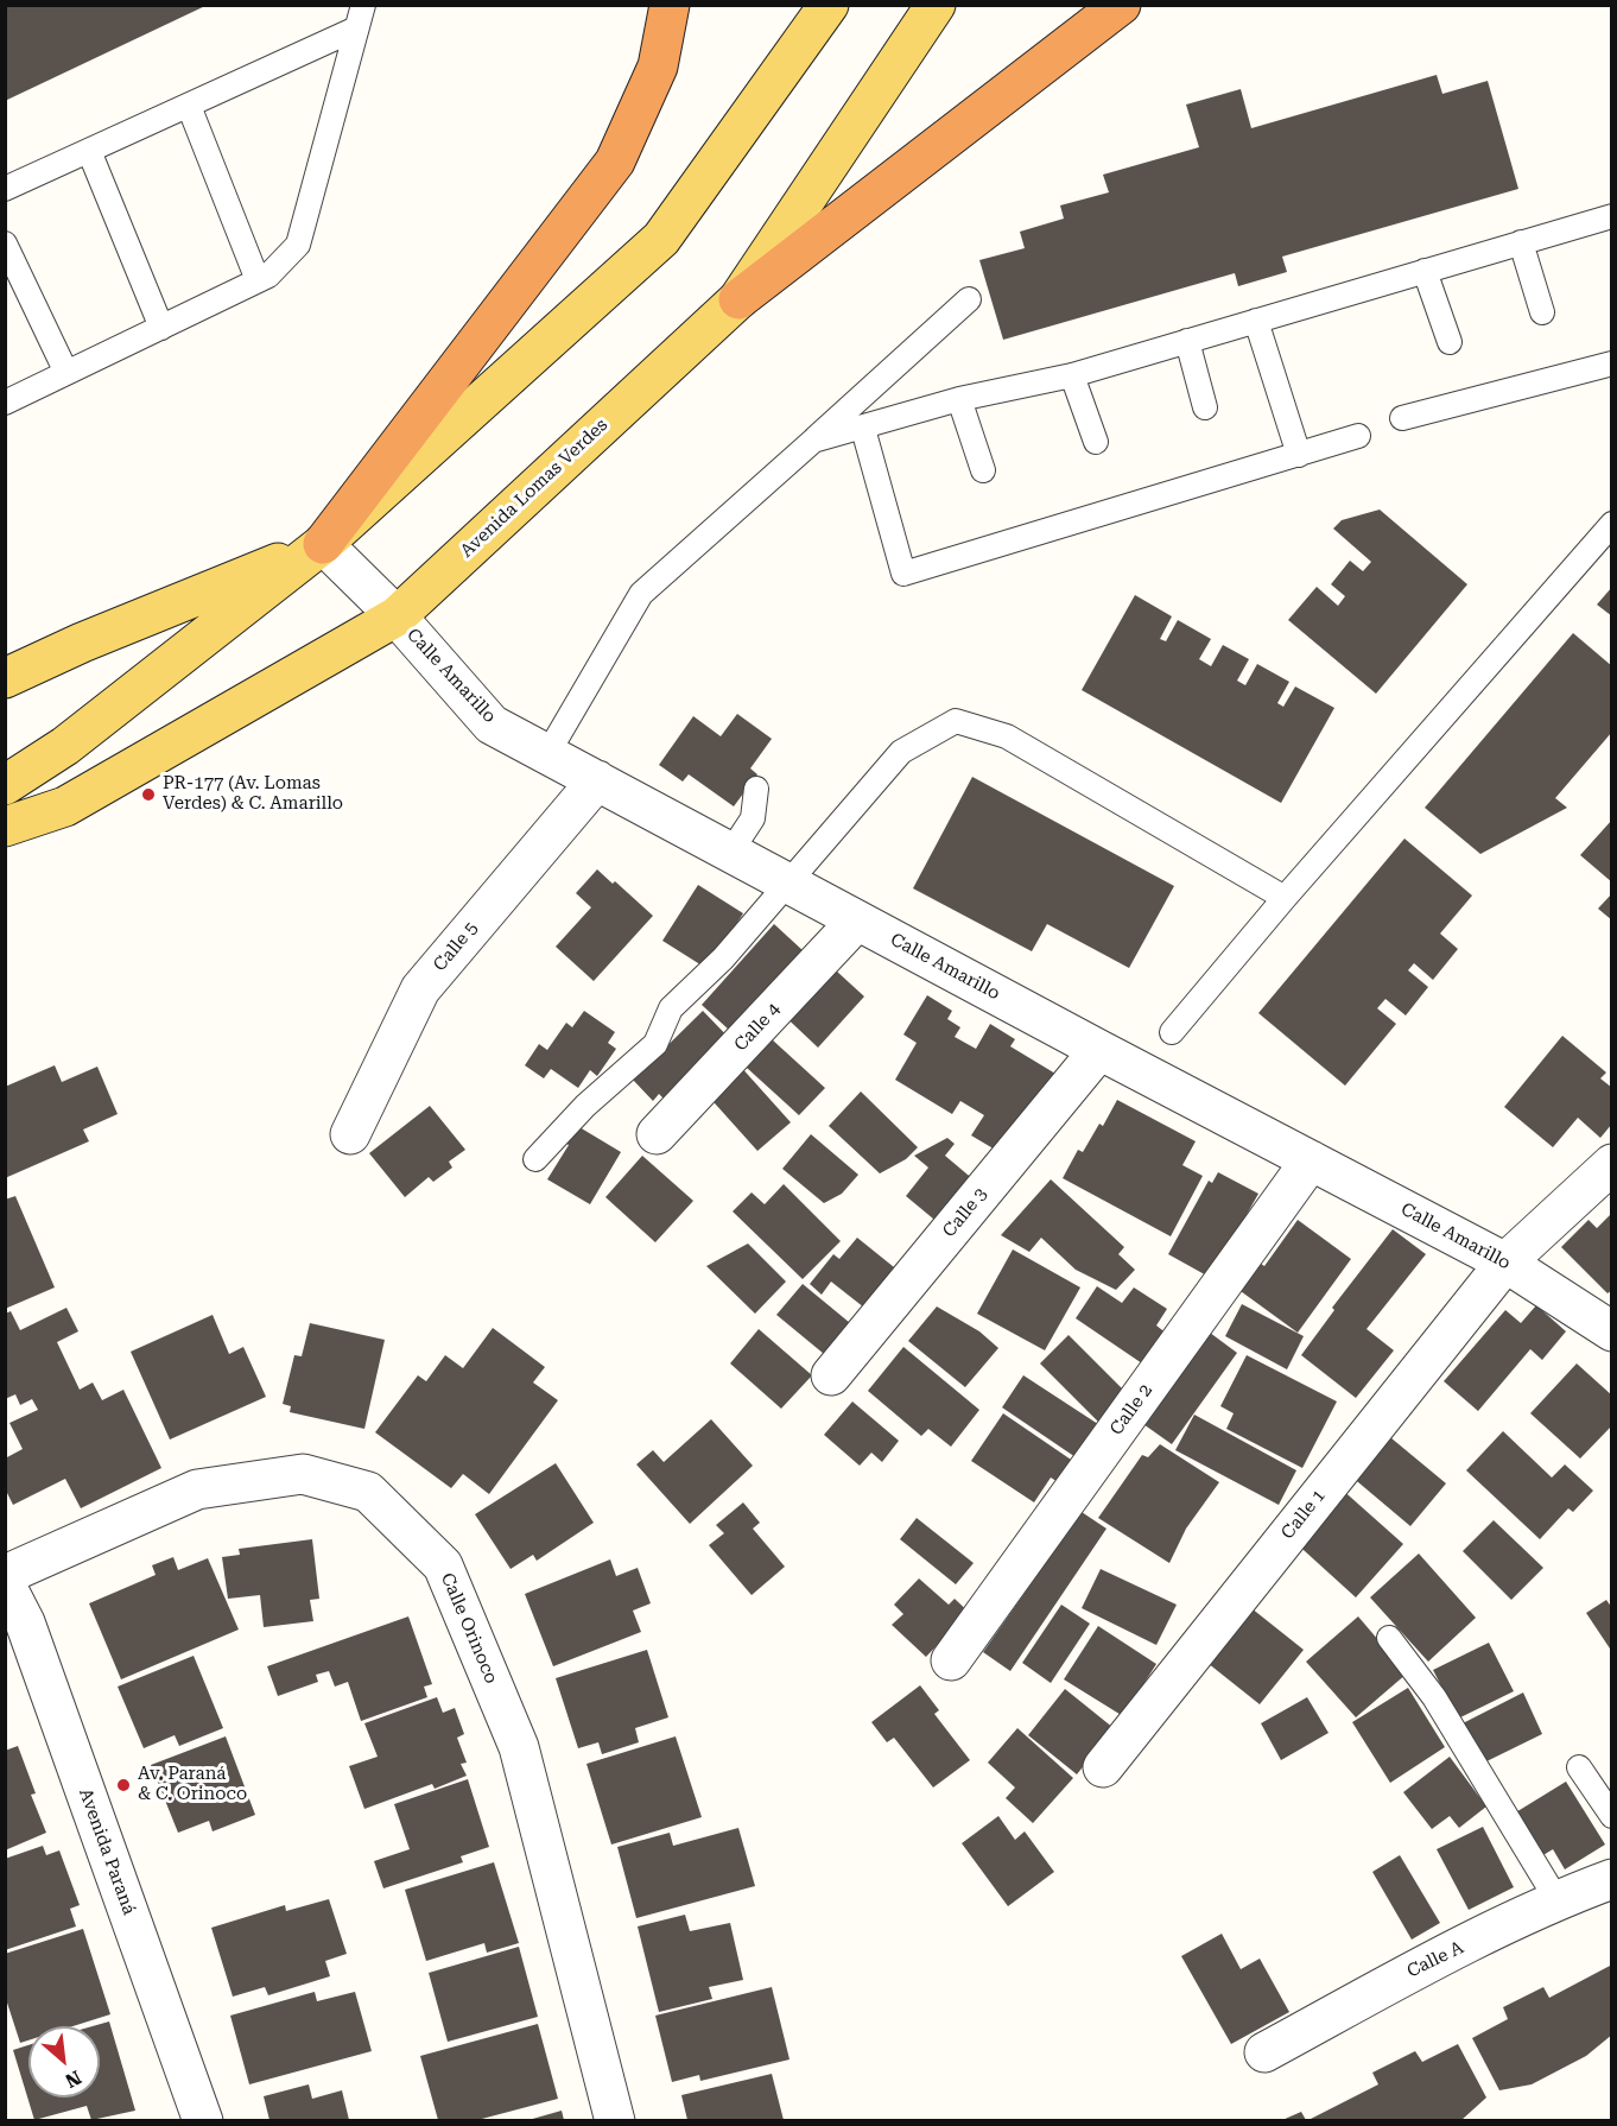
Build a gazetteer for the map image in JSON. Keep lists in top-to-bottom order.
{
  "streets": {
    "main road": ["Avenida Lomas Verdes"],
    "street": [
      "Calle Amarillo",
      "Calle 5",
      "Calle 4",
      "Calle 3",
      "Calle 2",
      "Calle 1",
      "Calle Orinoco",
      "Avenida Paraná",
      "Calle A"
    ]
  },
  "crossings": [
    ["Avenida Lomas Verdes", "Calle Amarillo"],
    ["Calle Amarillo", "Calle 5"],
    ["Calle Amarillo", "Calle 4"],
    ["Calle Amarillo", "Calle 3"],
    ["Calle Amarillo", "Calle 2"],
    ["Calle Amarillo", "Calle 1"]
  ],
  "places": ["PR-177 (Av. Lomas Verdes) & C. Amarillo", "Av. Paraná & C. Orinoco"],
  "north": "bottom right"
}
